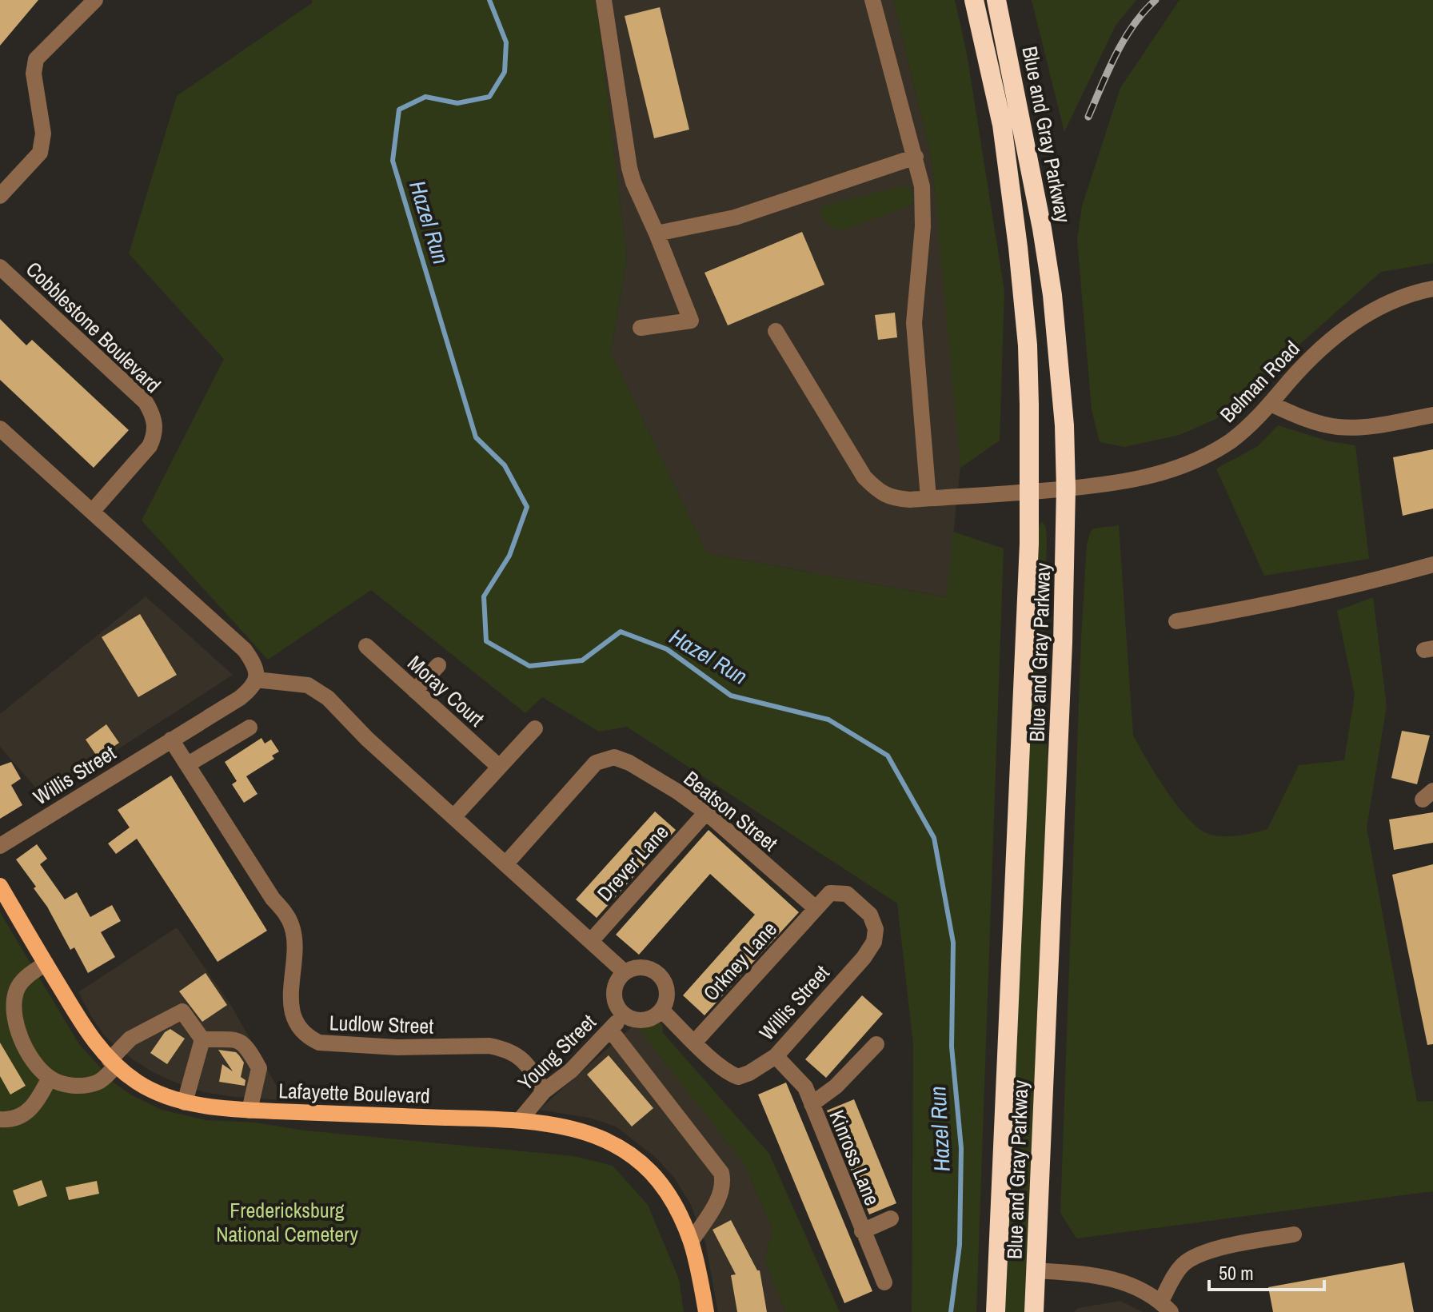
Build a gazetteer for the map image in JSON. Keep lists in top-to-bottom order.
{
  "streets": {
    "highway": ["Blue and Gray Parkway"],
    "main road": ["Lafayette Boulevard"],
    "street": [
      "Cobblestone Boulevard",
      "Belman Road",
      "Moray Court",
      "Willis Street",
      "Beatson Street",
      "Drever Lane",
      "Orkney Lane",
      "Ludlow Street",
      "Young Street",
      "Kinross Lane"
    ]
  },
  "crossings": [
    ["Blue and Gray Parkway", "Belman Road"],
    ["Willis Street", "Beatson Street"],
    ["Willis Street", "Orkney Lane"],
    ["Willis Street", "Ludlow Street"],
    ["Willis Street", "Young Street"],
    ["Willis Street", "Kinross Lane"],
    ["Beatson Street", "Drever Lane"],
    ["Beatson Street", "Orkney Lane"],
    ["Ludlow Street", "Young Street"],
    ["Young Street", "Lafayette Boulevard"]
  ],
  "water": ["Hazel Run"],
  "parks": ["Fredericksburg National Cemetery"],
  "scale_bar": "50 m"
}
